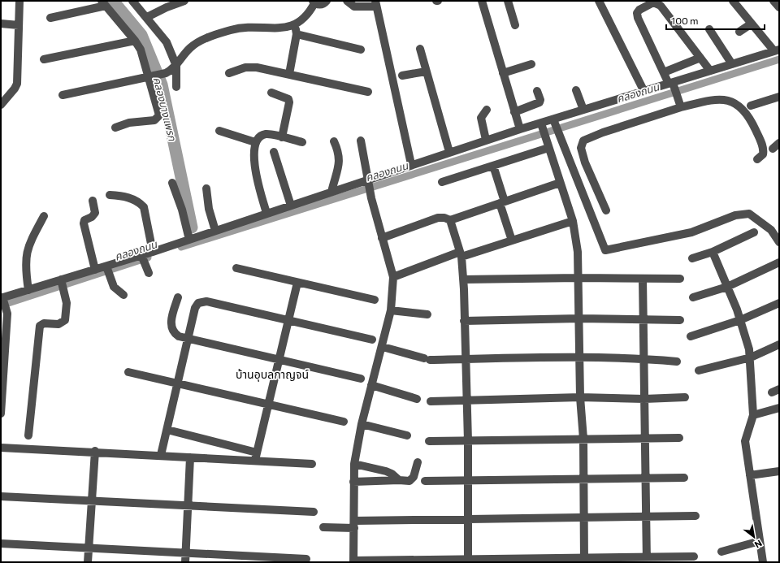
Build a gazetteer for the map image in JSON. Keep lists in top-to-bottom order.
{
  "districts": ["บ้านอุบลกาญจน์"],
  "water": ["คลองถนน", "คลองบางแพรก"],
  "scale_bar": "100 m",
  "north": "bottom right"
}
